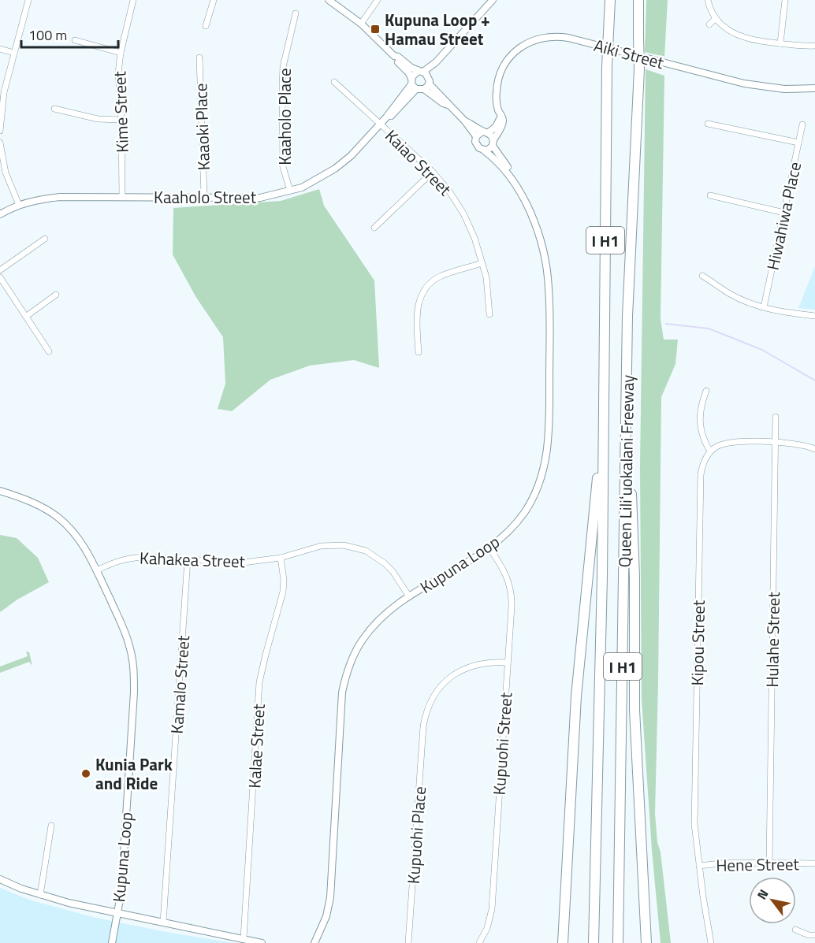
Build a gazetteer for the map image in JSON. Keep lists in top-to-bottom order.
{
  "streets": {
    "highway": ["I H1", "Queen Liliʻuokalani Freeway"],
    "street": [
      "Aiki Street",
      "Kime Street",
      "Kaaholo Place",
      "Kaaoki Place",
      "Kaiao Street",
      "Kaaholo Street",
      "Hiwahiwa Place",
      "Kahakea Street",
      "Kupuna Loop",
      "Hulahe Street",
      "Kipou Street",
      "Kamalo Street",
      "Kupuohi Street",
      "Kalae Street",
      "Kupuohi Place",
      "Hene Street"
    ]
  },
  "crossings": [
    ["Aiki Street", "Kupuna Loop"],
    ["Kime Street", "Kaaholo Street"],
    ["Kaaholo Place", "Kaaholo Street"],
    ["Kaaoki Place", "Kaaholo Street"],
    ["Kaiao Street", "Kaaholo Street"],
    ["Kahakea Street", "Kupuna Loop"],
    ["Kahakea Street", "Kamalo Street"],
    ["Kahakea Street", "Kalae Street"],
    ["Kupuna Loop", "Kupuohi Street"],
    ["Hulahe Street", "Hene Street"],
    ["Kipou Street", "Hene Street"],
    ["Kupuohi Street", "Kupuohi Place"]
  ],
  "places": {
    "transit": ["Kupuna Loop + Hamau Street"],
    "other": ["Kunia Park and Ride"]
  },
  "scale_bar": "100 m",
  "north": "top left"
}
